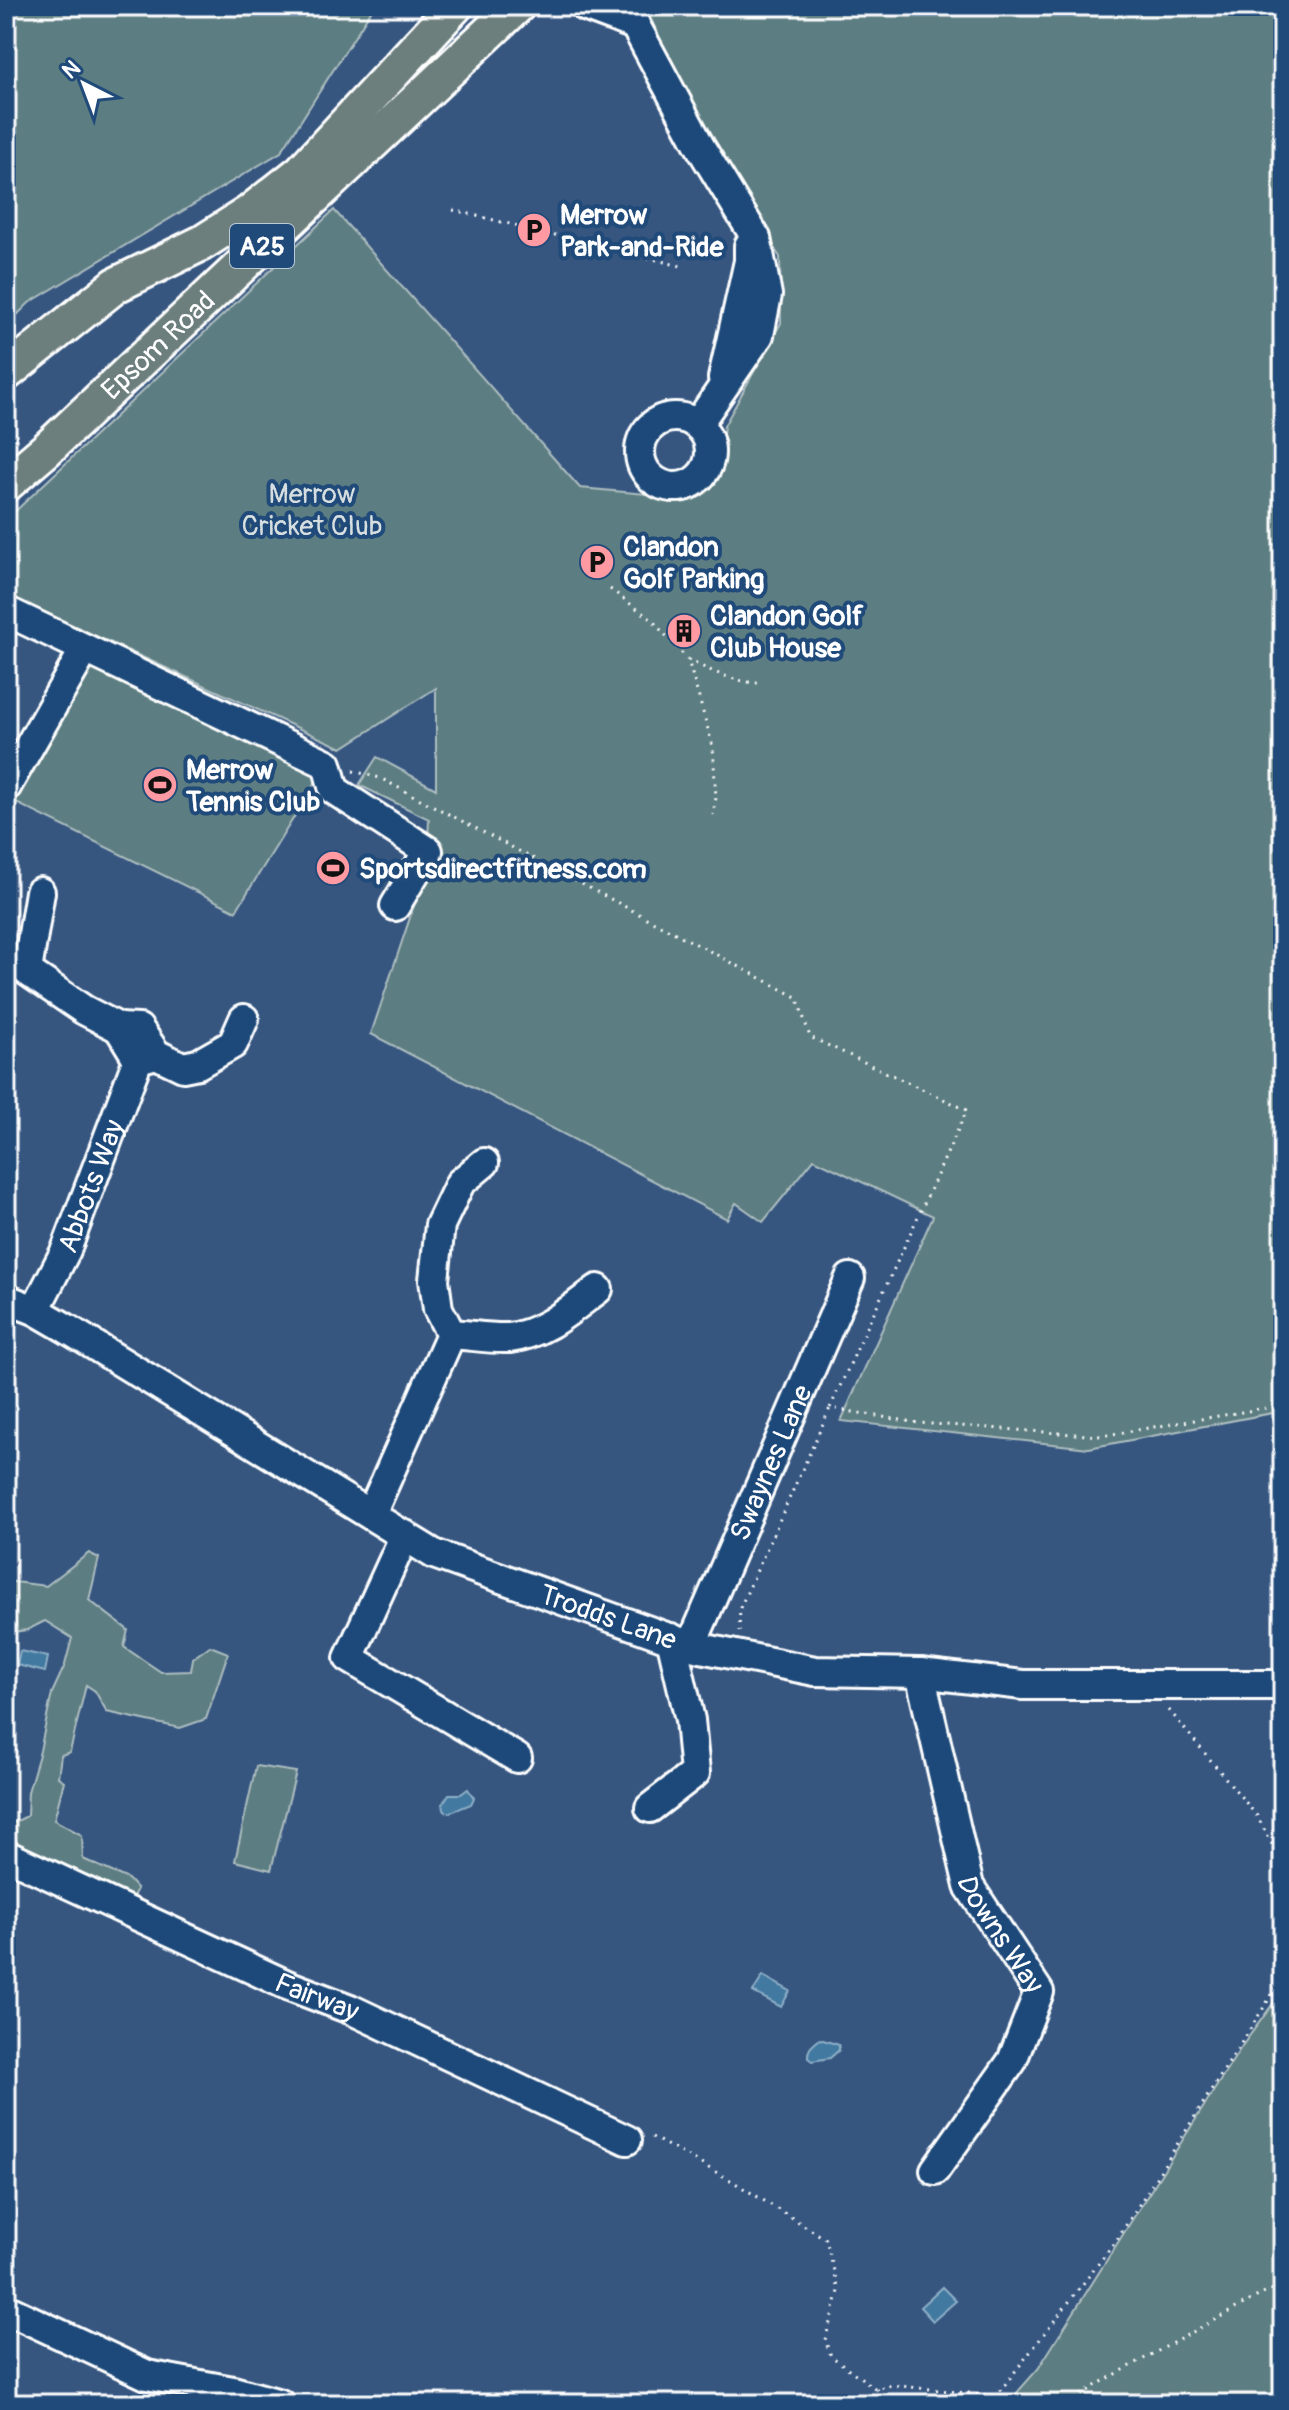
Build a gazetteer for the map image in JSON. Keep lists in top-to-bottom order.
{
  "streets": {
    "main road": ["A25", "Epsom Road"],
    "street": [
      "Abbots Way",
      "Swaynes Lane",
      "Trodds Lane",
      "Downs Way",
      "Fairway"
    ]
  },
  "crossings": [
    ["Abbots Way", "Trodds Lane"],
    ["Swaynes Lane", "Trodds Lane"],
    ["Trodds Lane", "Downs Way"]
  ],
  "parks": ["Merrow Cricket Club"],
  "places": {
    "parking": ["Merrow Park-and-Ride", "Clandon Golf Parking"],
    "building": ["Clandon Golf Club House"],
    "sports": ["Merrow Tennis Club", "Sportsdirectfitness.com"]
  },
  "north": "top left"
}
